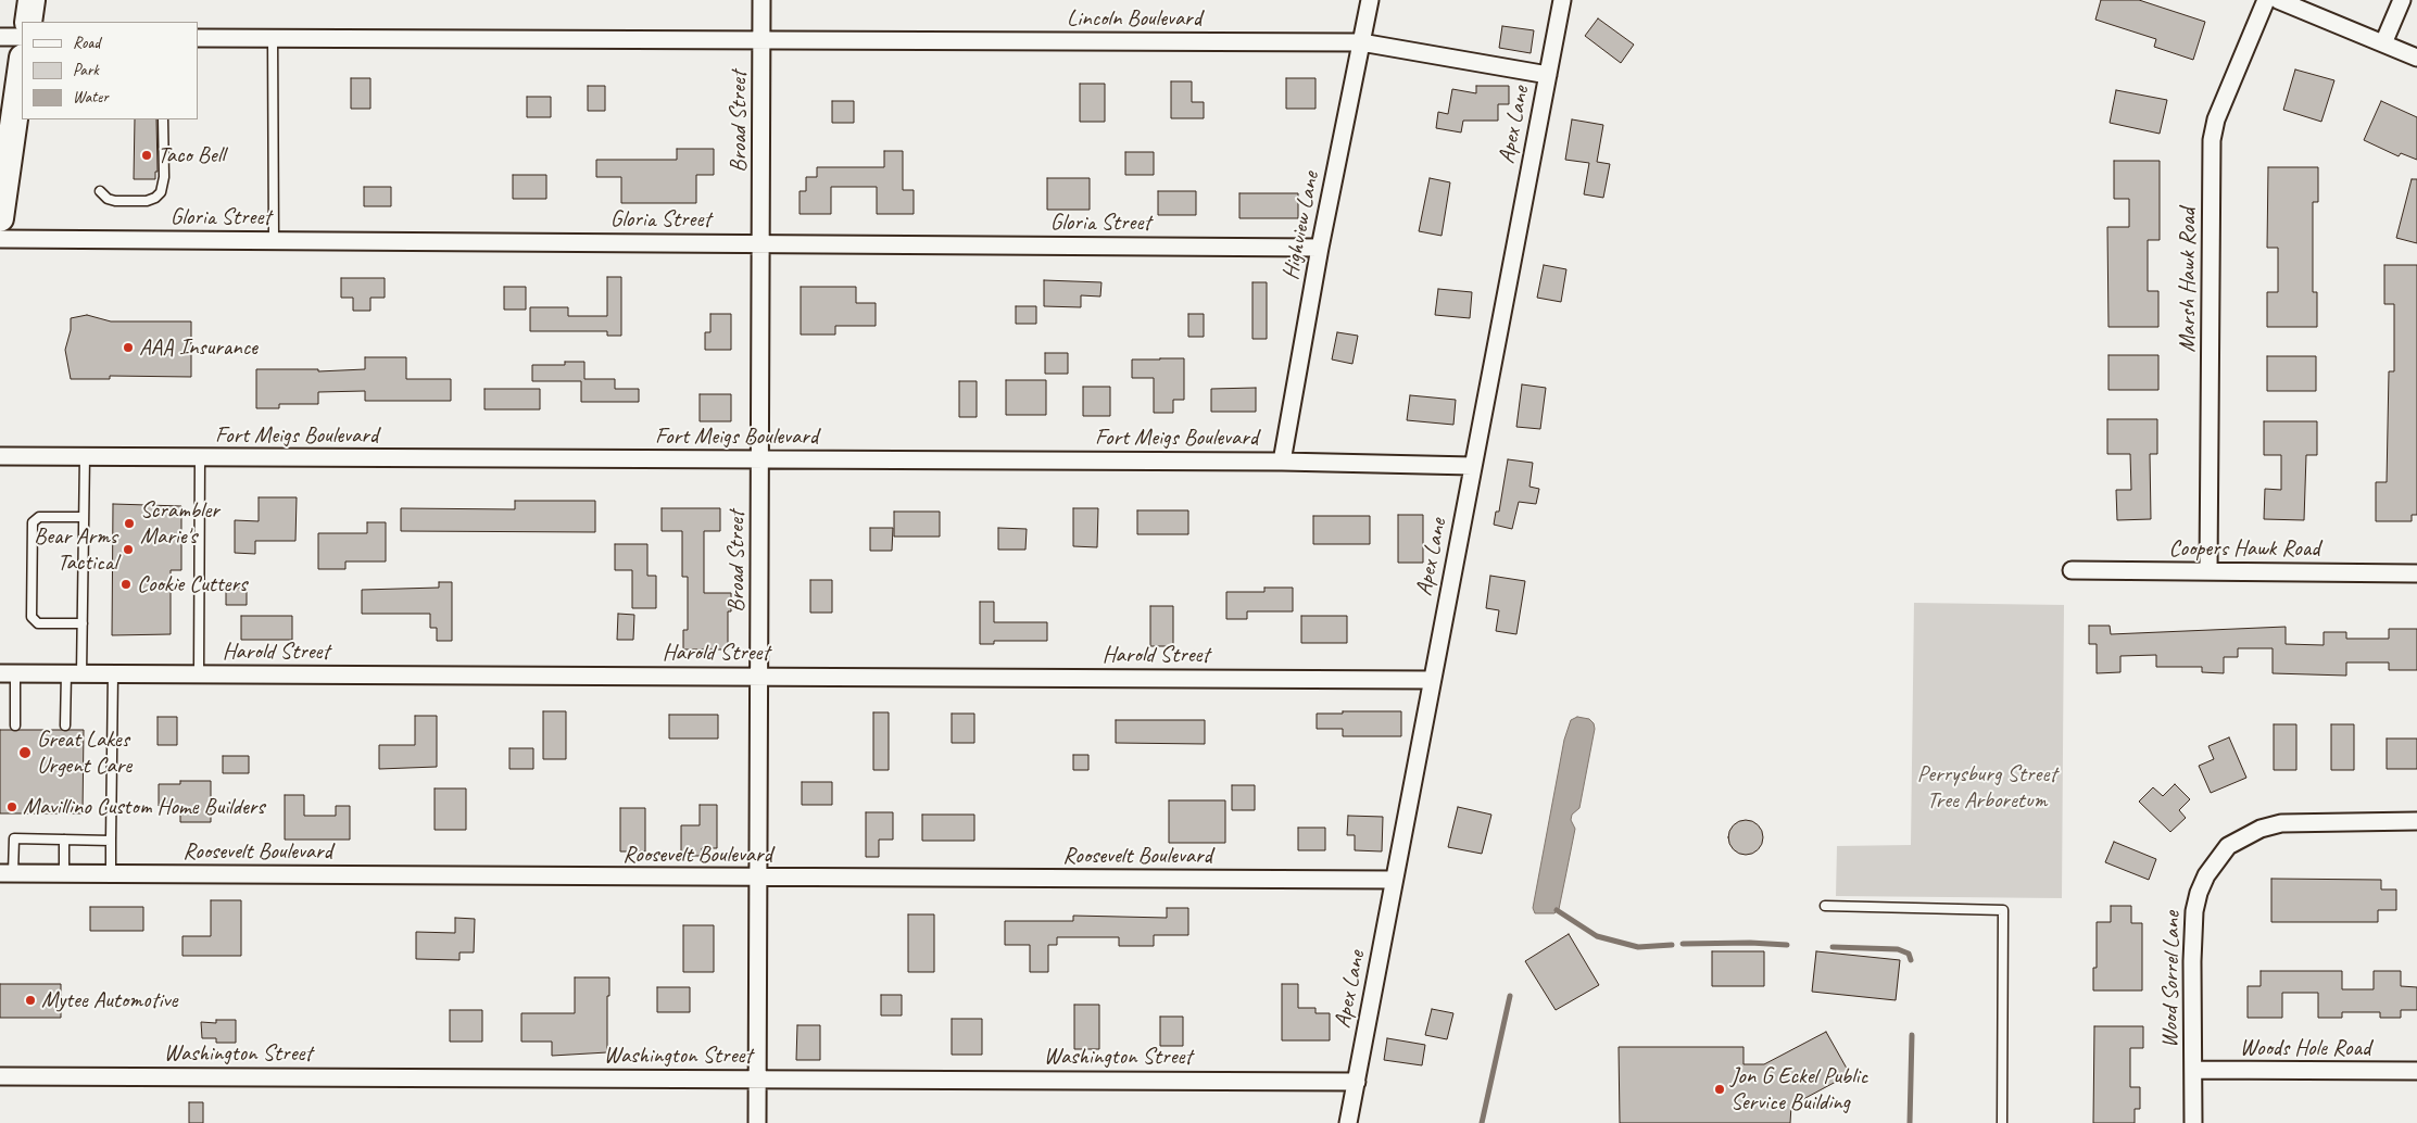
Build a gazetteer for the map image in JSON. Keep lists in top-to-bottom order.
{
  "streets": {
    "street": [
      "Lincoln Boulevard",
      "Broad Street",
      "Apex Lane",
      "Gloria Street",
      "Highview Lane",
      "Marsh Hawk Road",
      "Fort Meigs Boulevard",
      "Coopers Hawk Road",
      "Harold Street",
      "Roosevelt Boulevard",
      "Wood Sorrel Lane",
      "Woods Hole Road",
      "Washington Street"
    ]
  },
  "crossings": [
    ["Lincoln Boulevard", "Broad Street"],
    ["Lincoln Boulevard", "Apex Lane"],
    ["Lincoln Boulevard", "Highview Lane"],
    ["Broad Street", "Gloria Street"],
    ["Broad Street", "Fort Meigs Boulevard"],
    ["Broad Street", "Harold Street"],
    ["Broad Street", "Roosevelt Boulevard"],
    ["Broad Street", "Washington Street"],
    ["Apex Lane", "Fort Meigs Boulevard"],
    ["Apex Lane", "Harold Street"],
    ["Apex Lane", "Roosevelt Boulevard"],
    ["Apex Lane", "Washington Street"],
    ["Gloria Street", "Highview Lane"],
    ["Highview Lane", "Fort Meigs Boulevard"],
    ["Marsh Hawk Road", "Coopers Hawk Road"],
    ["Wood Sorrel Lane", "Woods Hole Road"]
  ],
  "parks": ["Perrysburg Street Tree Arboretum"],
  "places": [
    "Taco Bell",
    "AAA Insurance",
    "Scrambler Marie's",
    "Bear Arms Tactical",
    "Cookie Cutters",
    "Great Lakes Urgent Care",
    "Mavillino Custom Home Builders",
    "Mytee Automotive",
    "Jon G Eckel Public Service Building"
  ],
  "legend": ["Road", "Park", "Water"]
}
